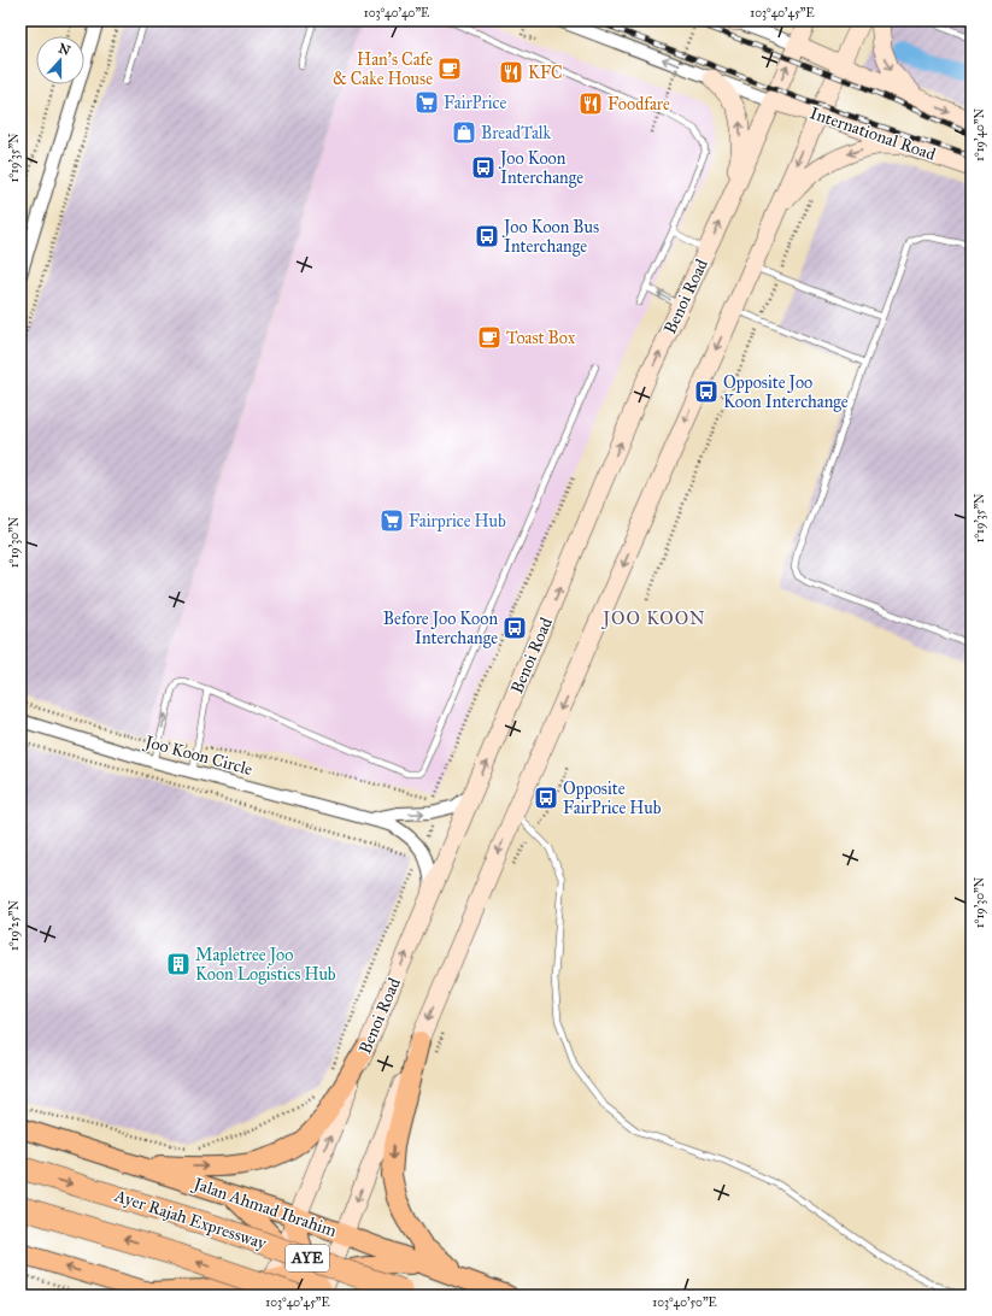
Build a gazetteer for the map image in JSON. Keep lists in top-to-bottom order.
{
  "streets": {
    "highway": ["Ayer Rajah Expressway", "AYE"],
    "main road": ["International Road", "Benoi Road", "Jalan Ahmad Ibrahim"],
    "street": ["Joo Koon Circle"]
  },
  "crossings": [
    ["International Road", "Benoi Road"],
    ["Benoi Road", "Joo Koon Circle"],
    ["Benoi Road", "Jalan Ahmad Ibrahim"]
  ],
  "districts": ["JOO KOON"],
  "places": {
    "cafe": ["Han's Cafe & Cake House", "Toast Box"],
    "restaurant": ["KFC", "Foodfare"],
    "supermarket": ["FairPrice", "Fairprice Hub"],
    "shop": ["BreadTalk"],
    "bus stop": [
      "Joo Koon Interchange",
      "Joo Koon Bus Interchange",
      "Opposite Joo Koon Interchange",
      "Before Joo Koon Interchange",
      "Opposite FairPrice Hub"
    ],
    "building": ["Mapletree Joo Koon Logistics Hub"]
  },
  "north": "top",
  "coordinates": [
    "103°40'40\"E",
    "103°40'45\"E",
    "1°19'40\"N",
    "1°19'35\"N",
    "1°19'30\"N",
    "1°19'25\"N",
    "103°40'50\"E"
  ]
}
